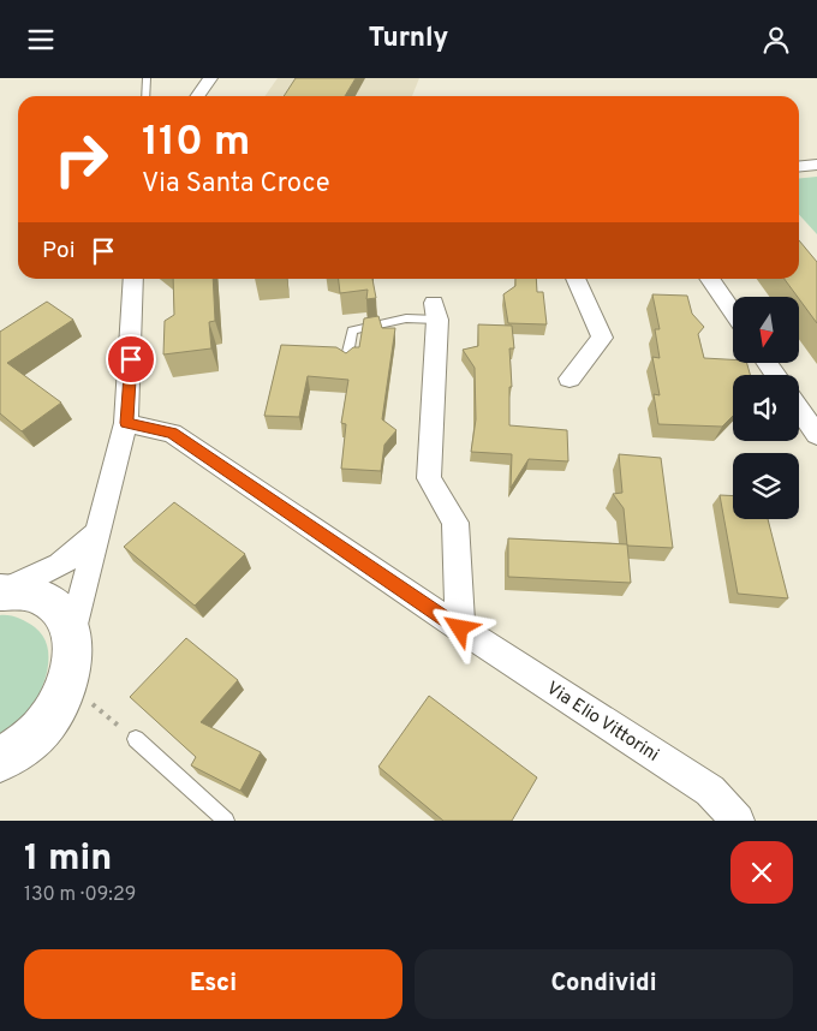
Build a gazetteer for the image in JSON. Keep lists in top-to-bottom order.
{
  "streets": {
    "street": ["Via Elio Vittorini"]
  },
  "north": "bottom",
  "page": {
    "header": "Turnly",
    "turn": ["110 m", "Via Santa Croce"],
    "then": "Poi",
    "heading": ["1 min", "130 m · 09:29"],
    "buttons": ["Esci", "Condividi"]
  }
}
